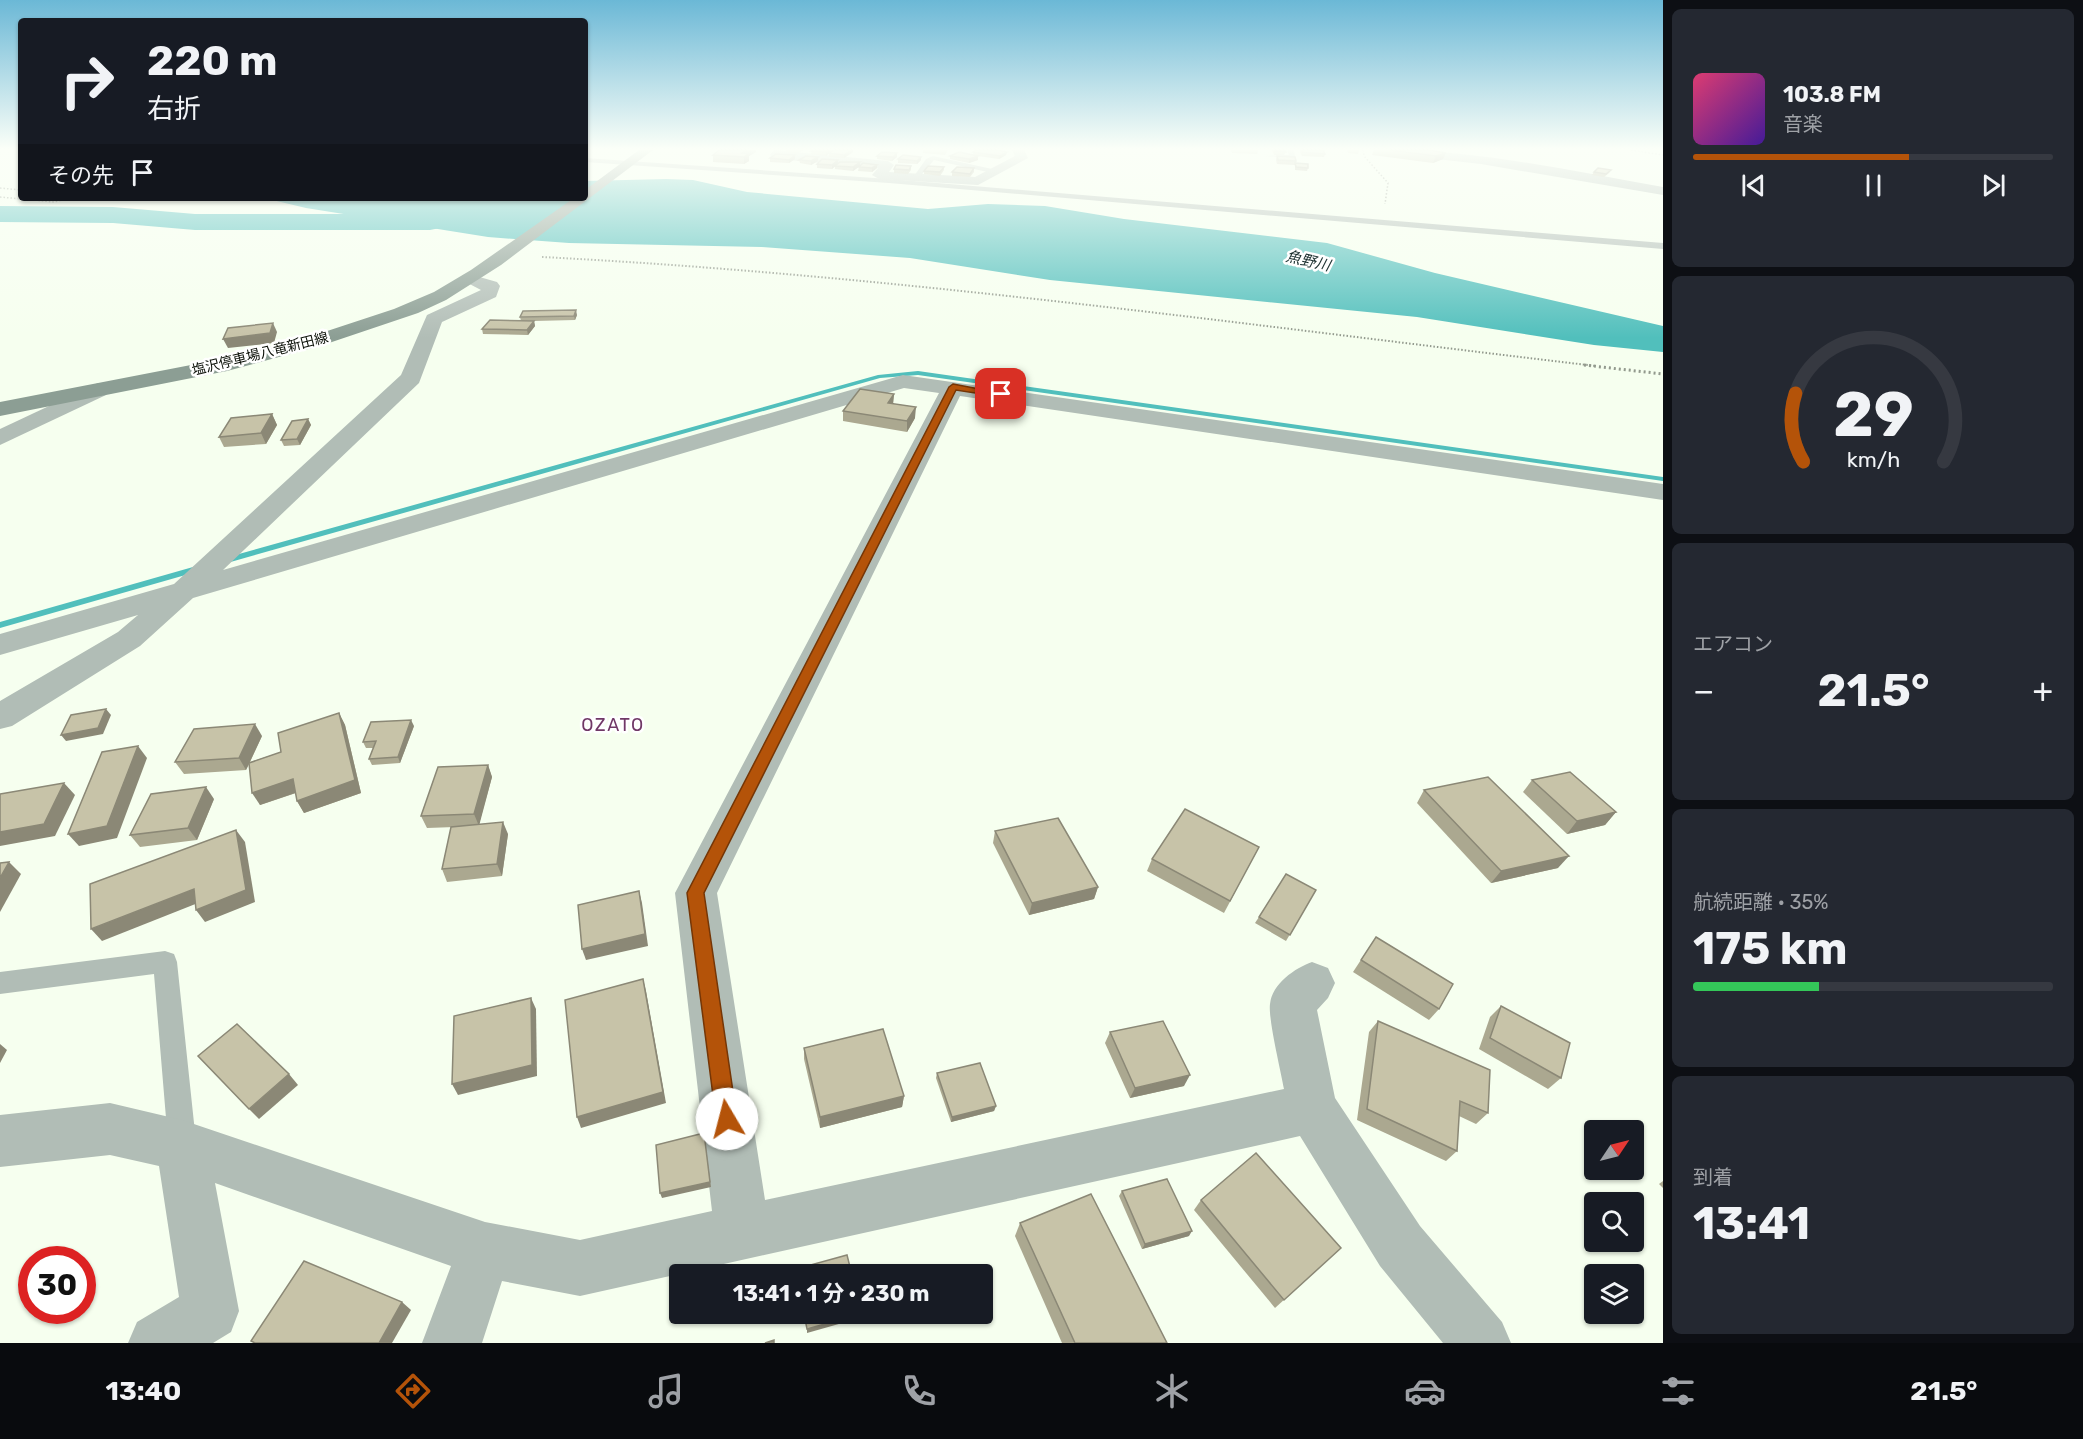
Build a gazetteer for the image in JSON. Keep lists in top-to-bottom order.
{
  "streets": {
    "main road": ["塩沢停車場八竜新田線"]
  },
  "districts": ["OZATO"],
  "water": ["魚野川"],
  "north": "top right",
  "page": {
    "turn": ["220 m", "右折"],
    "song": ["103.8 FM", "音楽"],
    "then": "その先",
    "tile": [
      "エアコン",
      ["航続距離 · 35%", "175 km"],
      ["到着", "13:41"]
    ],
    "heat": ["−", "21.5°", "+"],
    "limit": "30",
    "trip": "13:41 · 1 分 · 230 m",
    "tabs": ["13:40", "21.5°"],
    "gauge": ["29", "km/h"]
  }
}
